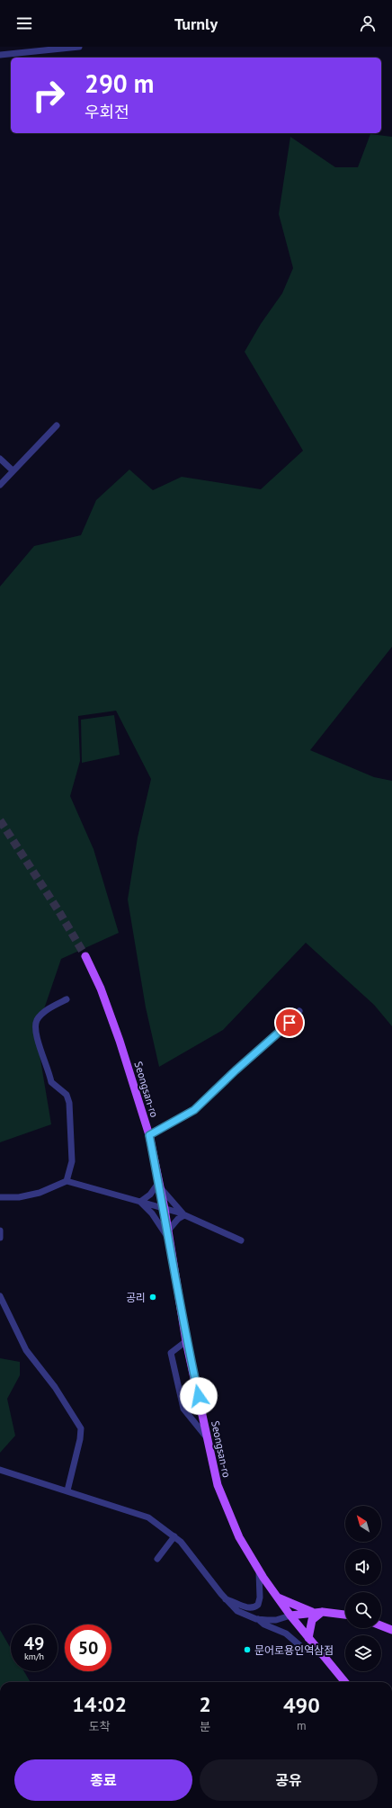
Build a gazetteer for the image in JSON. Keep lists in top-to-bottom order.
{
  "streets": {
    "main road": ["Seongsan-ro"]
  },
  "places": ["공리", "문어로용인역삼점"],
  "north": "top left",
  "page": {
    "header": "Turnly",
    "turn": ["290 m", "우회전"],
    "speed": "49 km/h",
    "limit": "50",
    "eta": [
      "14:02",
      "도착",
      "2",
      "분",
      "490",
      "m"
    ],
    "buttons": ["종료", "공유"]
  }
}
